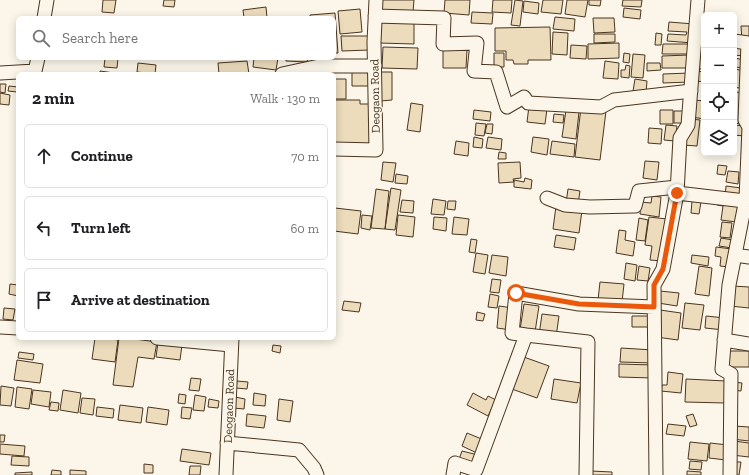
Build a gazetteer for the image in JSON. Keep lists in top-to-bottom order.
{
  "streets": {
    "street": ["Deogaon Road"]
  },
  "page": {
    "map_buttons": ["+", "−"],
    "search": "Search here",
    "heading": ["2 min", "Walk · 130 m"],
    "list": [
      ["Continue", "70 m"],
      ["Turn left", "60 m"],
      "Arrive at destination"
    ]
  }
}
